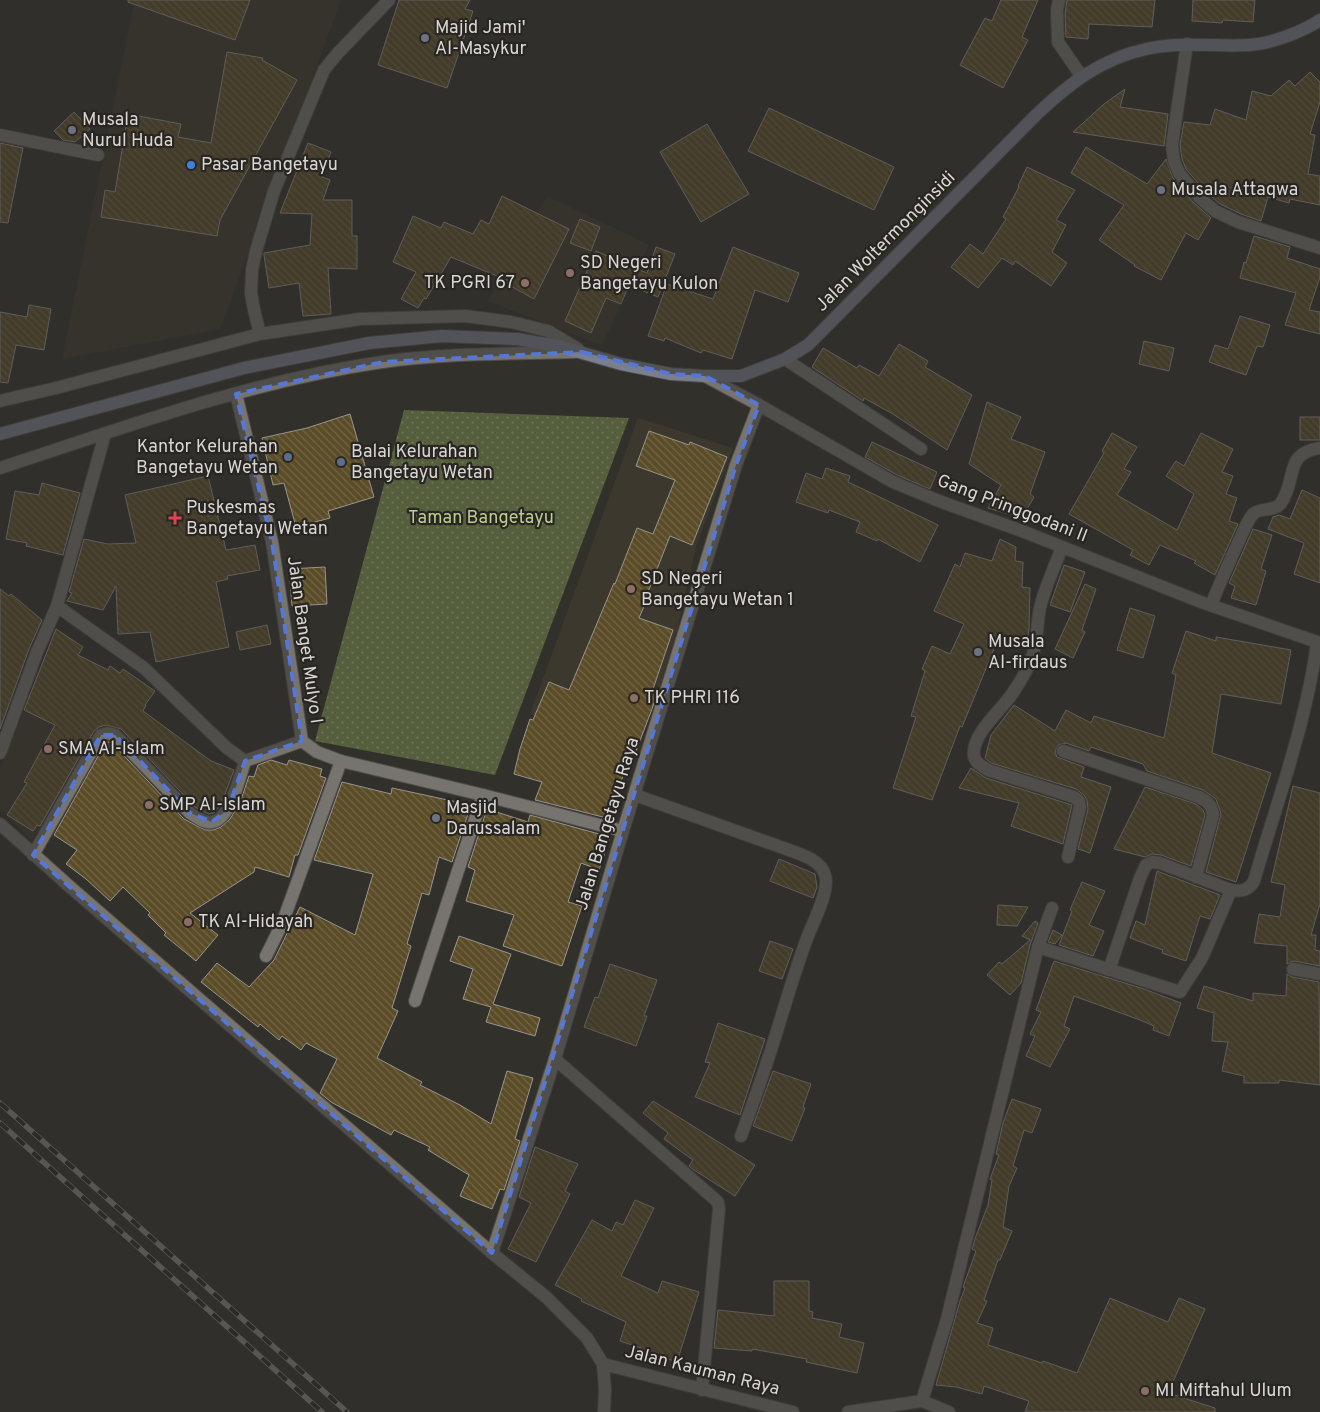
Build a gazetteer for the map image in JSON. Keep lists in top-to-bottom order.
{
  "streets": {
    "main road": ["Jalan Woltermonginsidi"],
    "street": [
      "Gang Pringgodani II",
      "Jalan Banget Mulyo I",
      "Jalan Bangetayu Raya",
      "Jalan Kauman Raya"
    ]
  },
  "crossings": [
    ["Jalan Woltermonginsidi", "Gang Pringgodani II"],
    ["Gang Pringgodani II", "Jalan Bangetayu Raya"],
    ["Jalan Banget Mulyo I", "Jalan Bangetayu Raya"]
  ],
  "parks": ["Taman Bangetayu"],
  "places": {
    "other": [
      "Majid Jami' Al-Masykur",
      "Musala Nurul Huda",
      "Pasar Bangetayu",
      "Musala Attaqwa",
      "SD Negeri Bangetayu Kulon",
      "TK PGRI 67",
      "Kantor Kelurahan Bangetayu Wetan",
      "Balai Kelurahan Bangetayu Wetan",
      "SD Negeri Bangetayu Wetan 1",
      "Musala Al-firdaus",
      "TK PHRI 116",
      "SMA Al-Islam",
      "SMP Al-Islam",
      "Masjid Darussalam",
      "TK Al-Hidayah",
      "MI Miftahul Ulum"
    ],
    "health": ["Puskesmas Bangetayu Wetan"]
  }
}
